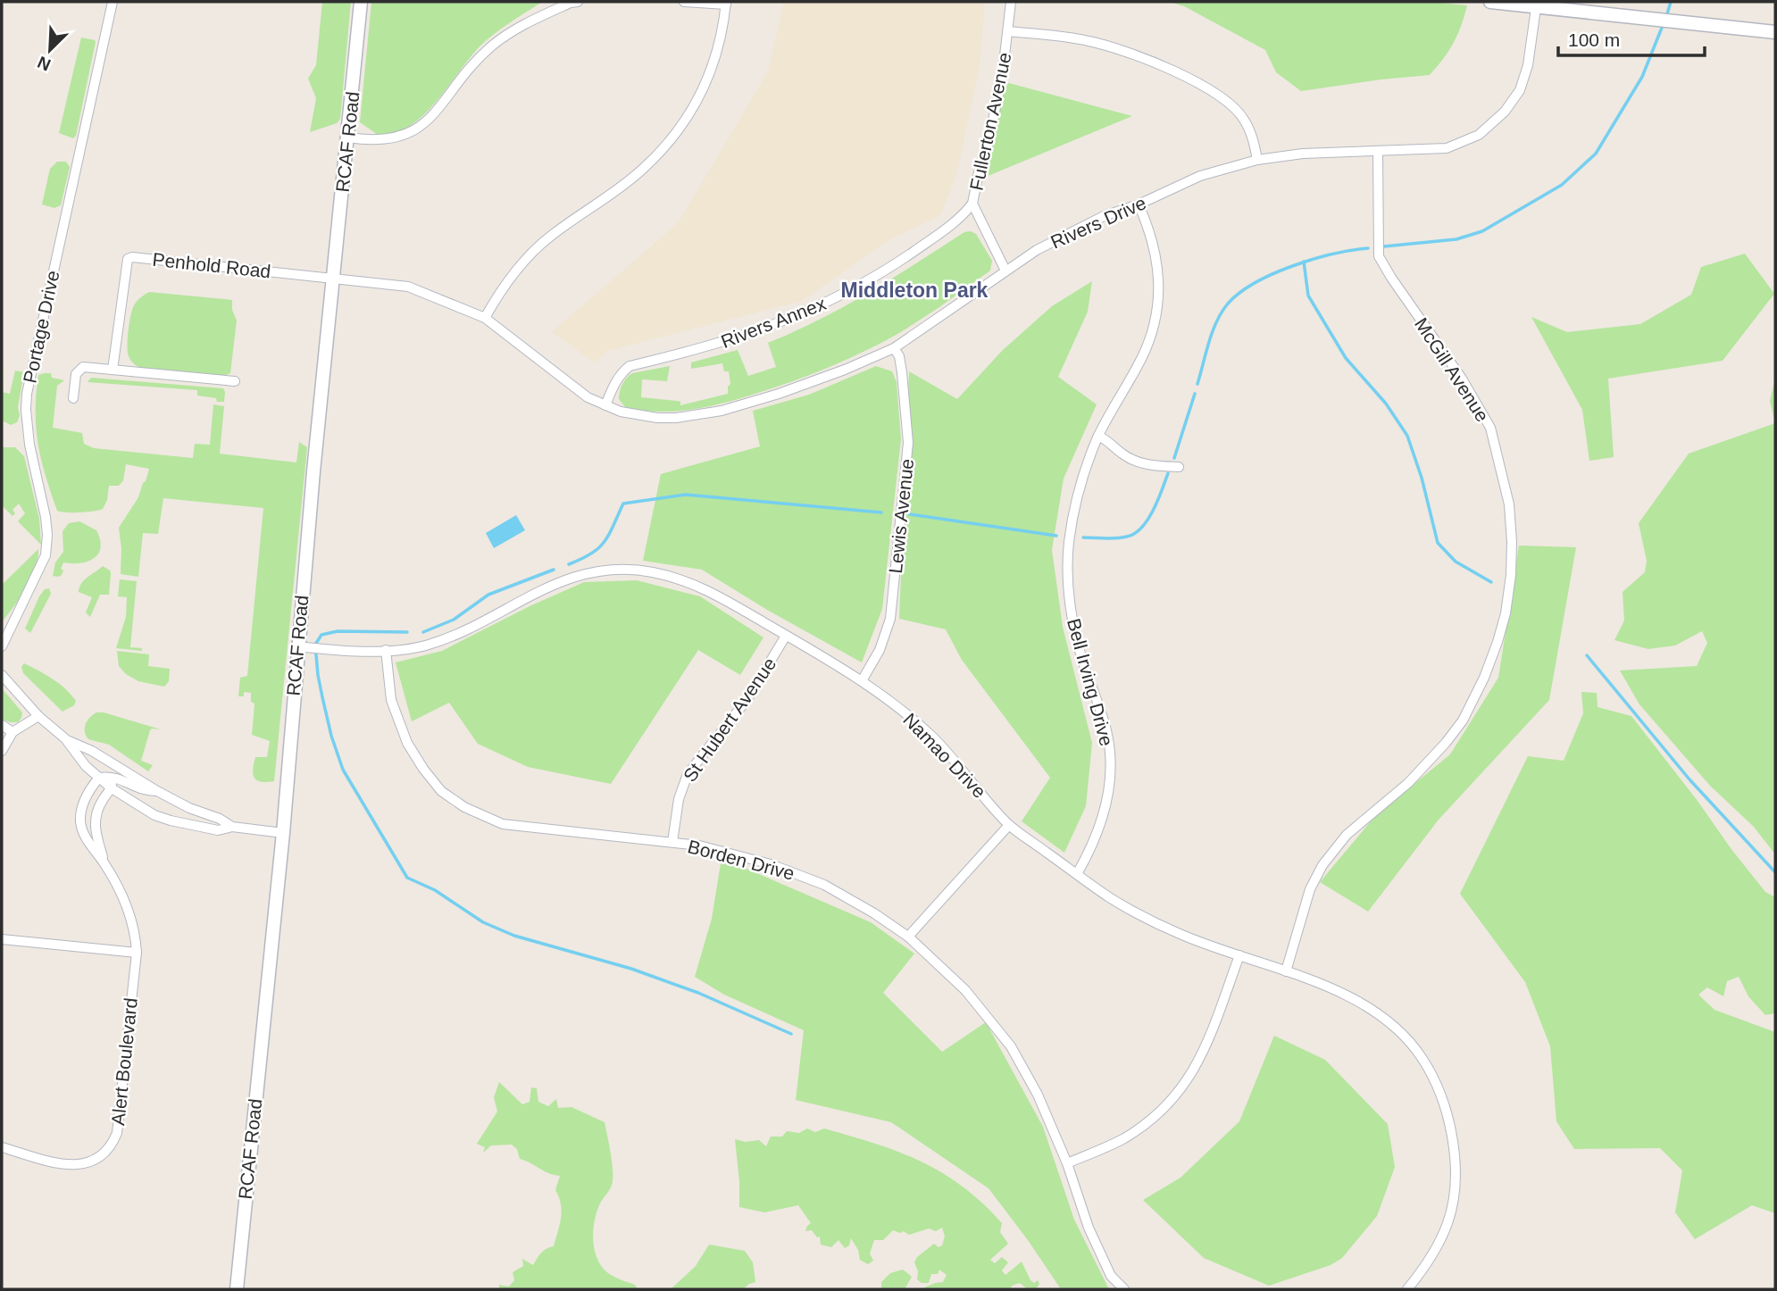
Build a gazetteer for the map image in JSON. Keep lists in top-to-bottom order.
{
  "streets": {
    "main road": ["RCAF Road"],
    "street": [
      "Fullerton Avenue",
      "Rivers Drive",
      "Penhold Road",
      "Rivers Annex",
      "Portage Drive",
      "McGill Avenue",
      "Lewis Avenue",
      "Bell Irving Drive",
      "St Hubert Avenue",
      "Namao Drive",
      "Borden Drive",
      "Alert Boulevard"
    ]
  },
  "crossings": [
    ["Fullerton Avenue", "Rivers Drive"],
    ["Fullerton Avenue", "Rivers Annex"],
    ["RCAF Road", "Rivers Drive"],
    ["RCAF Road", "Penhold Road"],
    ["RCAF Road", "Namao Drive"],
    ["Rivers Drive", "Penhold Road"],
    ["Rivers Drive", "Rivers Annex"],
    ["Rivers Drive", "McGill Avenue"],
    ["Rivers Drive", "Lewis Avenue"],
    ["Rivers Drive", "Bell Irving Drive"],
    ["McGill Avenue", "Namao Drive"],
    ["Lewis Avenue", "Namao Drive"],
    ["Bell Irving Drive", "Namao Drive"],
    ["St Hubert Avenue", "Namao Drive"],
    ["St Hubert Avenue", "Borden Drive"],
    ["Namao Drive", "Borden Drive"]
  ],
  "districts": ["Middleton Park"],
  "scale_bar": "100 m",
  "north": "bottom left"
}
